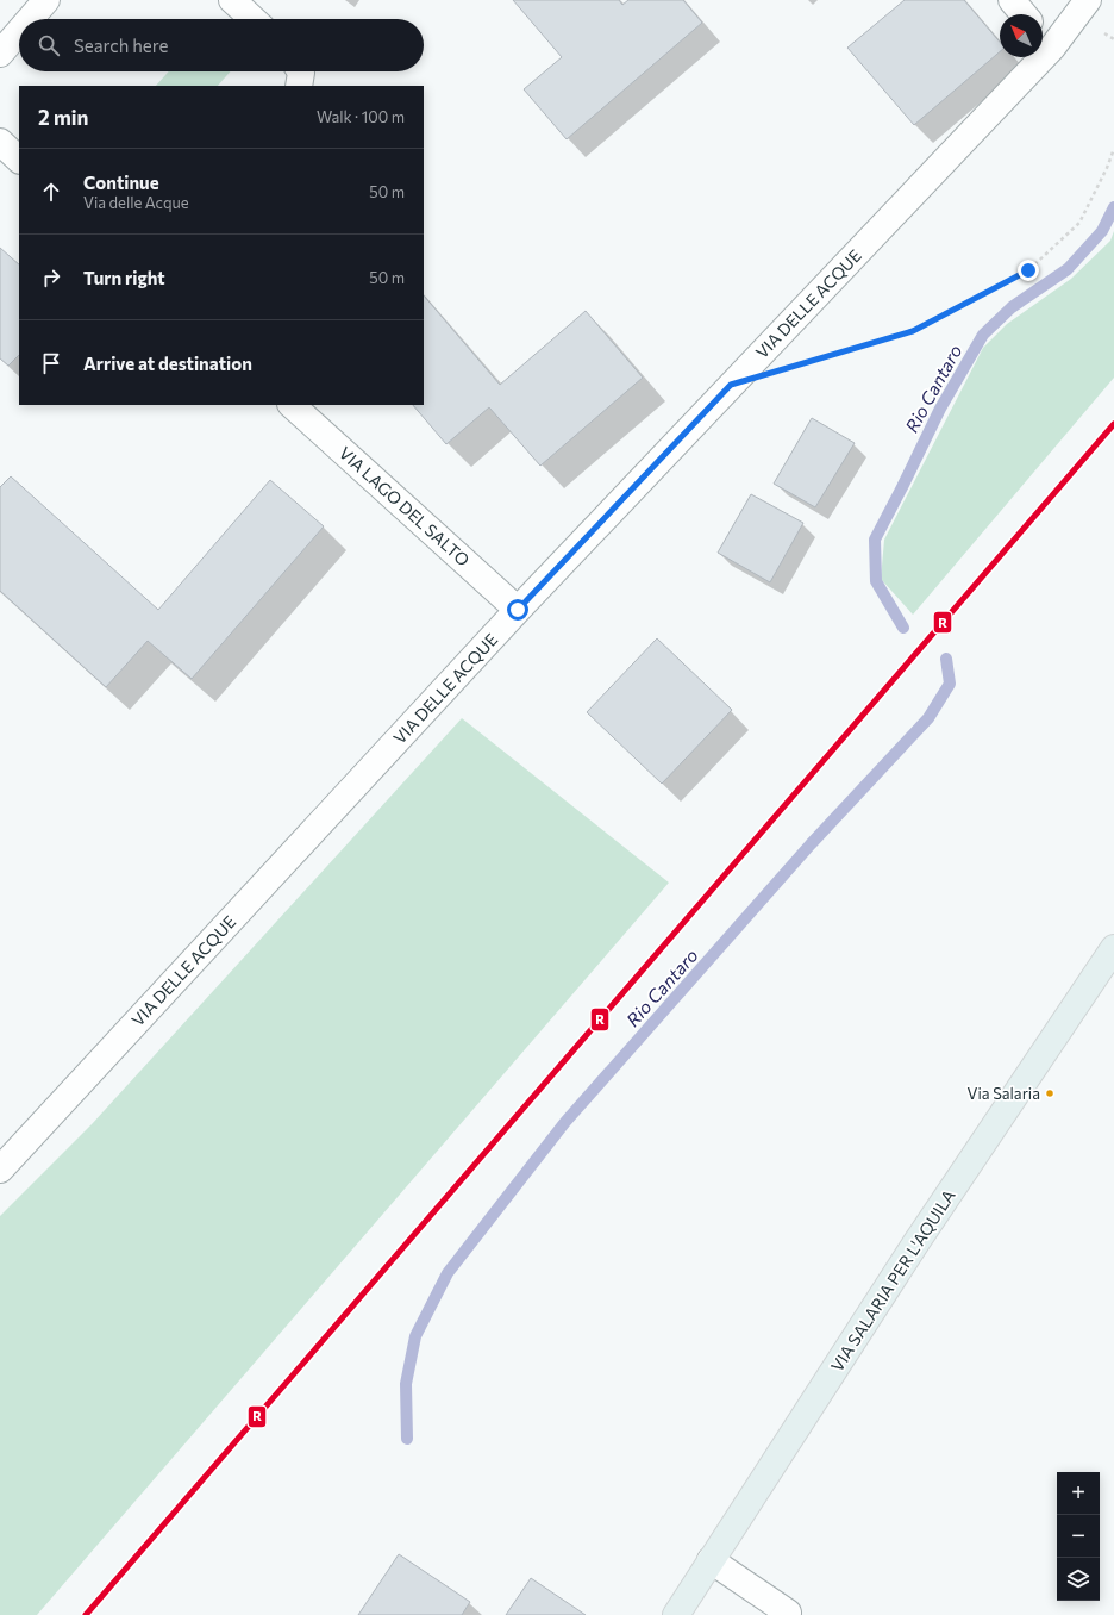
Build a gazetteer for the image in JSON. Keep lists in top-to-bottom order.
{
  "streets": {
    "main road": ["VIA SALARIA PER L'AQUILA"],
    "street": ["VIA DELLE ACQUE", "VIA LAGO DEL SALTO"]
  },
  "crossings": [
    ["VIA DELLE ACQUE", "VIA LAGO DEL SALTO"]
  ],
  "water": ["Rio Cantaro"],
  "places": ["Via Salaria"],
  "lines": ["transit line R"],
  "north": "top left",
  "page": {
    "search": "Search here",
    "heading": ["2 min", "Walk · 100 m"],
    "list": [
      ["Continue", "Via delle Acque", "50 m"],
      ["Turn right", "50 m"],
      "Arrive at destination"
    ],
    "map_buttons": ["+", "−"]
  }
}
